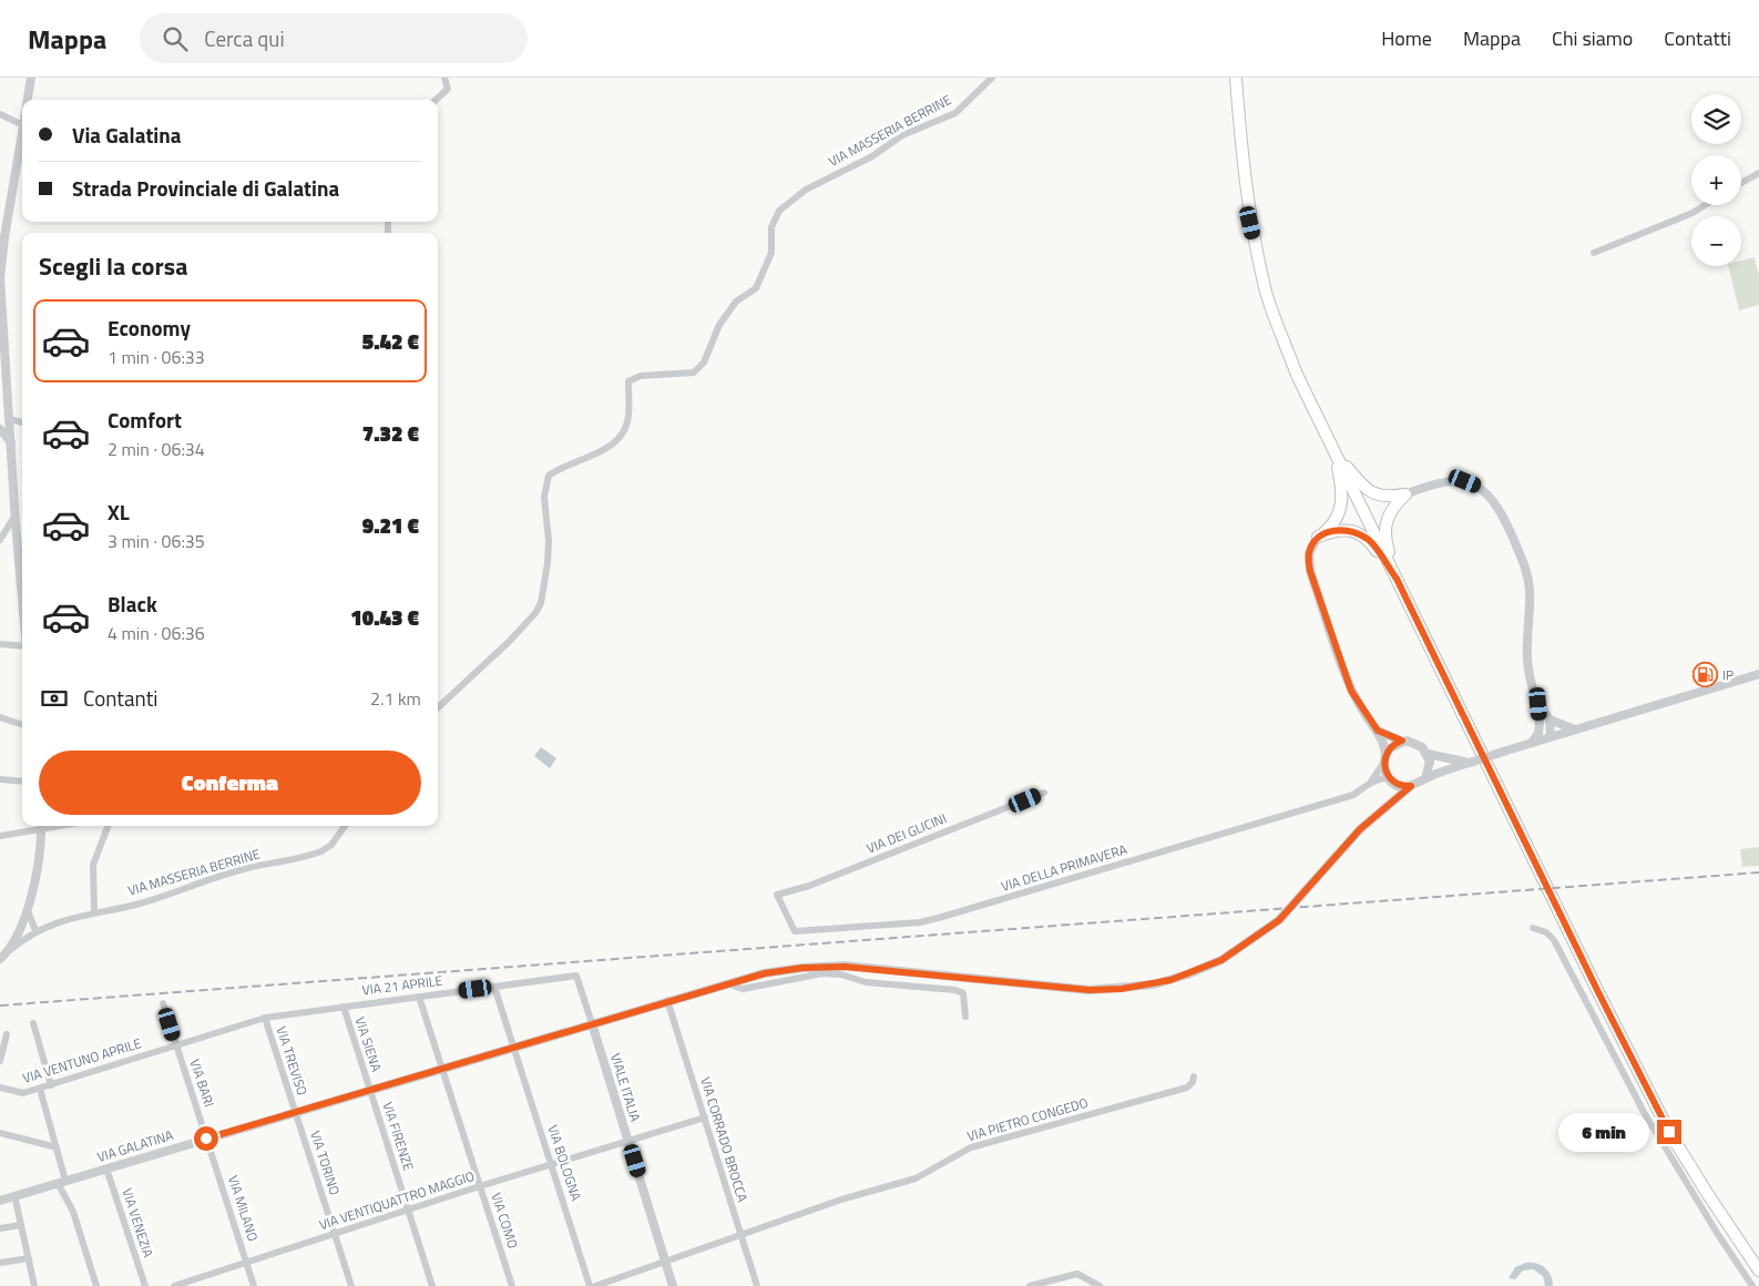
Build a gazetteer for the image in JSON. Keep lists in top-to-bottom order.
{
  "streets": {
    "street": [
      "VIA MASSERIA BERRINE",
      "VIA DEI GLICINI",
      "VIA DELLA PRIMAVERA",
      "VIA 21 APRILE",
      "VIA SIENA",
      "VIA VENTUNO APRILE",
      "VIA TREVISO",
      "VIA BARI",
      "VIALE ITALIA",
      "VIA PIETRO CONGEDO",
      "VIA FIRENZE",
      "VIA CORRADO BROCCA",
      "VIA GALATINA",
      "VIA TORINO",
      "VIA BOLOGNA",
      "VIA VENTIQUATTRO MAGGIO",
      "VIA MILANO",
      "VIA COMO",
      "VIA VENEZIA"
    ]
  },
  "crossings": [
    ["VIA DEI GLICINI", "VIA DELLA PRIMAVERA"],
    ["VIA DELLA PRIMAVERA", "VIA GALATINA"],
    ["VIA 21 APRILE", "VIA SIENA"],
    ["VIA 21 APRILE", "VIA VENTUNO APRILE"],
    ["VIA 21 APRILE", "VIA TREVISO"],
    ["VIA 21 APRILE", "VIALE ITALIA"],
    ["VIA 21 APRILE", "VIA GALATINA"],
    ["VIA 21 APRILE", "VIA BOLOGNA"],
    ["VIA 21 APRILE", "VIA COMO"],
    ["VIA SIENA", "VIA FIRENZE"],
    ["VIA SIENA", "VIA GALATINA"],
    ["VIA VENTUNO APRILE", "VIA TREVISO"],
    ["VIA VENTUNO APRILE", "VIA BARI"],
    ["VIA TREVISO", "VIA GALATINA"],
    ["VIA TREVISO", "VIA TORINO"],
    ["VIA BARI", "VIA GALATINA"],
    ["VIA BARI", "VIA MILANO"],
    ["VIALE ITALIA", "VIA PIETRO CONGEDO"],
    ["VIALE ITALIA", "VIA GALATINA"],
    ["VIALE ITALIA", "VIA VENTIQUATTRO MAGGIO"],
    ["VIA PIETRO CONGEDO", "VIA CORRADO BROCCA"],
    ["VIA FIRENZE", "VIA GALATINA"],
    ["VIA FIRENZE", "VIA VENTIQUATTRO MAGGIO"],
    ["VIA CORRADO BROCCA", "VIA GALATINA"],
    ["VIA CORRADO BROCCA", "VIA VENTIQUATTRO MAGGIO"],
    ["VIA GALATINA", "VIA TORINO"],
    ["VIA GALATINA", "VIA BOLOGNA"],
    ["VIA GALATINA", "VIA MILANO"],
    ["VIA GALATINA", "VIA COMO"],
    ["VIA GALATINA", "VIA VENEZIA"],
    ["VIA TORINO", "VIA VENTIQUATTRO MAGGIO"],
    ["VIA BOLOGNA", "VIA VENTIQUATTRO MAGGIO"],
    ["VIA VENTIQUATTRO MAGGIO", "VIA MILANO"],
    ["VIA VENTIQUATTRO MAGGIO", "VIA COMO"]
  ],
  "places": {
    "fuel station": ["IP"]
  },
  "page": {
    "header": "Mappa",
    "search": "Cerca qui",
    "nav": [
      "Home",
      "Mappa",
      "Chi siamo",
      "Contatti"
    ],
    "map_buttons": ["+", "−"],
    "banner": ["Via Galatina", "Strada Provinciale di Galatina"],
    "heading": "Scegli la corsa",
    "list": [
      {
        "name": "Economy",
        "note": "1 min · 06:33",
        "value": "5.42 €"
      },
      {
        "name": "Comfort",
        "note": "2 min · 06:34",
        "value": "7.32 €"
      },
      {
        "name": "XL",
        "note": "3 min · 06:35",
        "value": "9.21 €"
      },
      {
        "name": "Black",
        "note": "4 min · 06:36",
        "value": "10.43 €"
      }
    ],
    "pay": ["Contanti", "2.1 km"],
    "buttons": "Conferma",
    "bubble": "6 min"
  }
}
